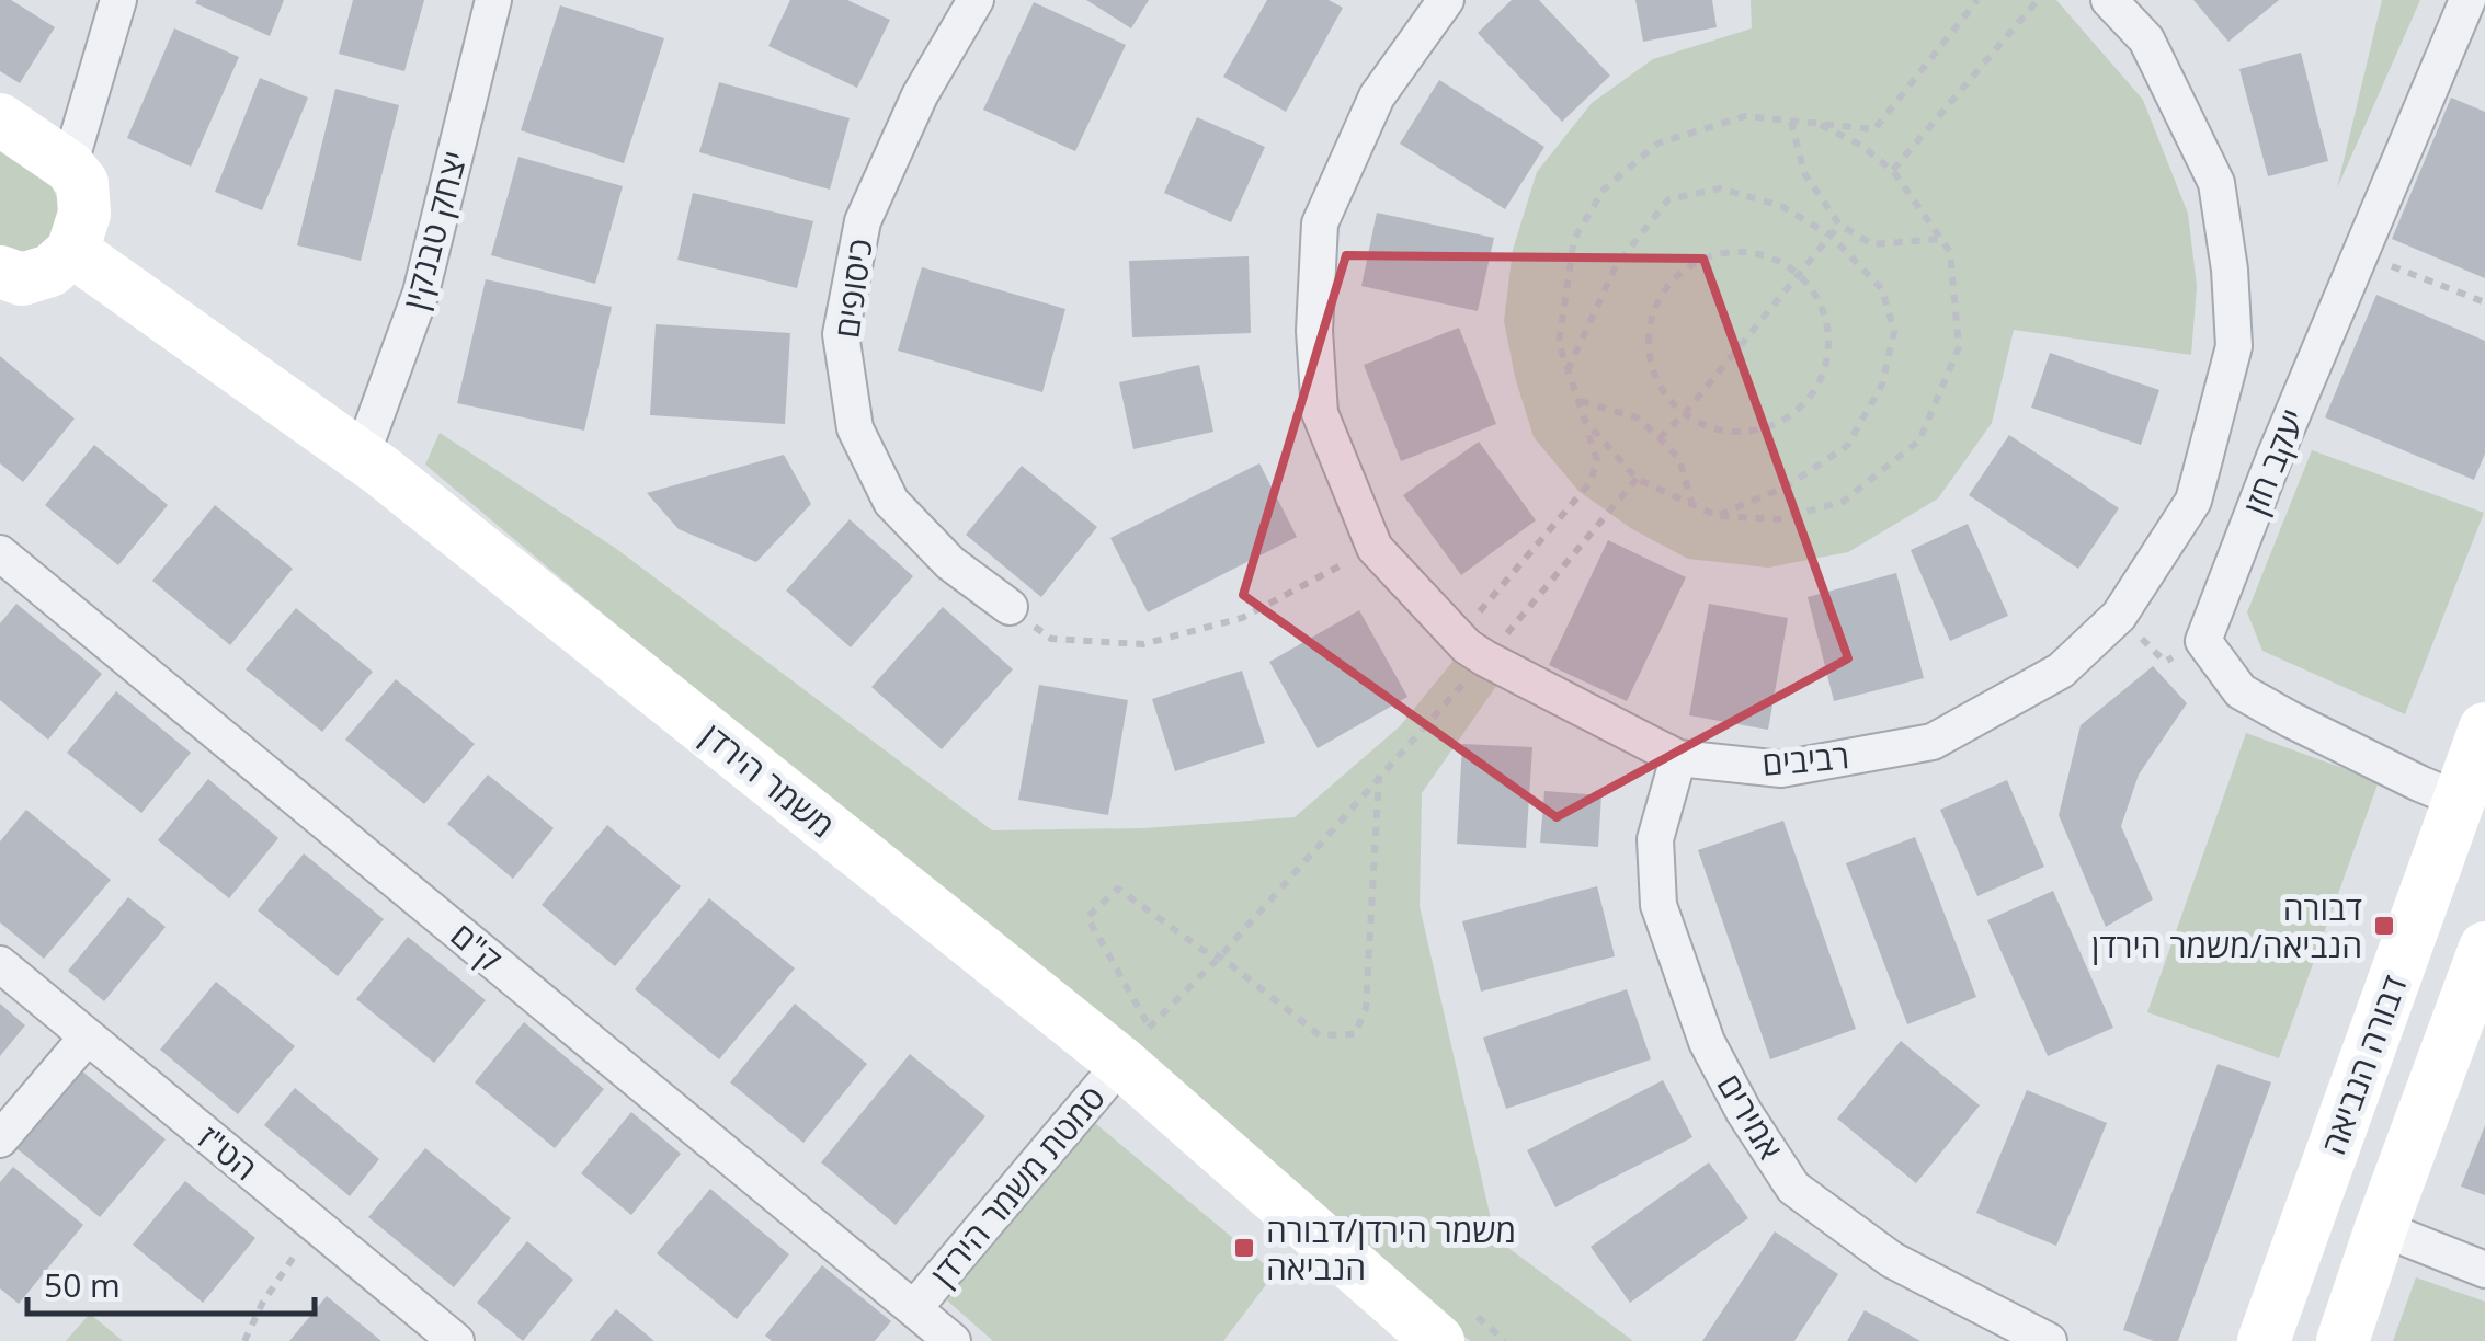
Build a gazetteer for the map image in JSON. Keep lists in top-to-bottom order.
{
  "streets": {
    "street": [
      "יצחק טבנקין",
      "כיסופים",
      "יעקב חזן",
      "רביבים",
      "משמר הירדן",
      "ק\"ם",
      "דבורה הנביאה",
      "אמירים",
      "הט\"ז",
      "סמטת משמר הירדן"
    ]
  },
  "crossings": [
    ["יצחק טבנקין", "משמר הירדן"],
    ["יעקב חזן", "דבורה הנביאה"],
    ["רביבים", "אמירים"],
    ["משמר הירדן", "סמטת משמר הירדן"],
    ["ק\"ם", "סמטת משמר הירדן"]
  ],
  "places": {
    "transit": ["דבורה הנביאה/משמר הירדן", "משמר הירדן/דבורה הנביאה"]
  },
  "scale_bar": "50 m"
}
